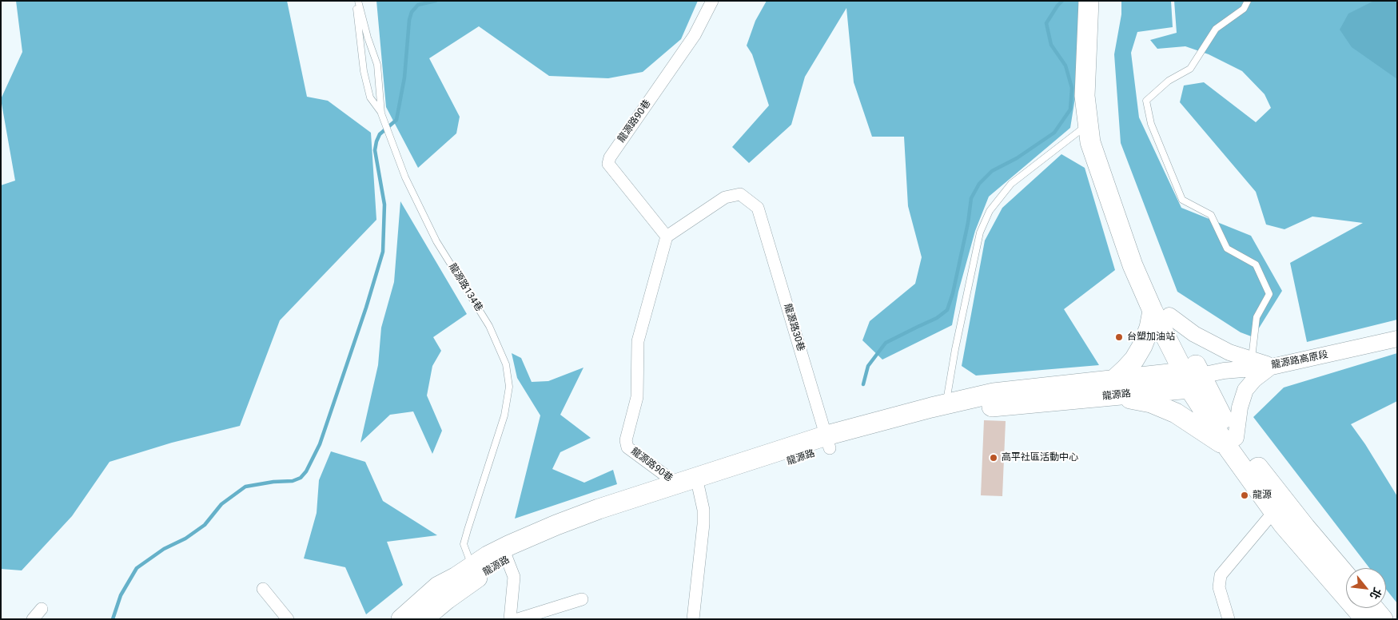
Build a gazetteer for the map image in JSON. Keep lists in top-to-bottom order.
{
  "streets": {
    "main road": ["龍源路"],
    "street": ["龍源路90巷", "龍源路30巷", "龍源路高原段"],
    "lane": ["龍源路134巷"]
  },
  "crossings": [
    ["龍源路90巷", "龍源路30巷"],
    ["龍源路134巷", "龍源路"],
    ["龍源路30巷", "龍源路"]
  ],
  "places": ["台塑加油站", "高平社區活動中心", "龍源"],
  "north": "bottom right"
}
